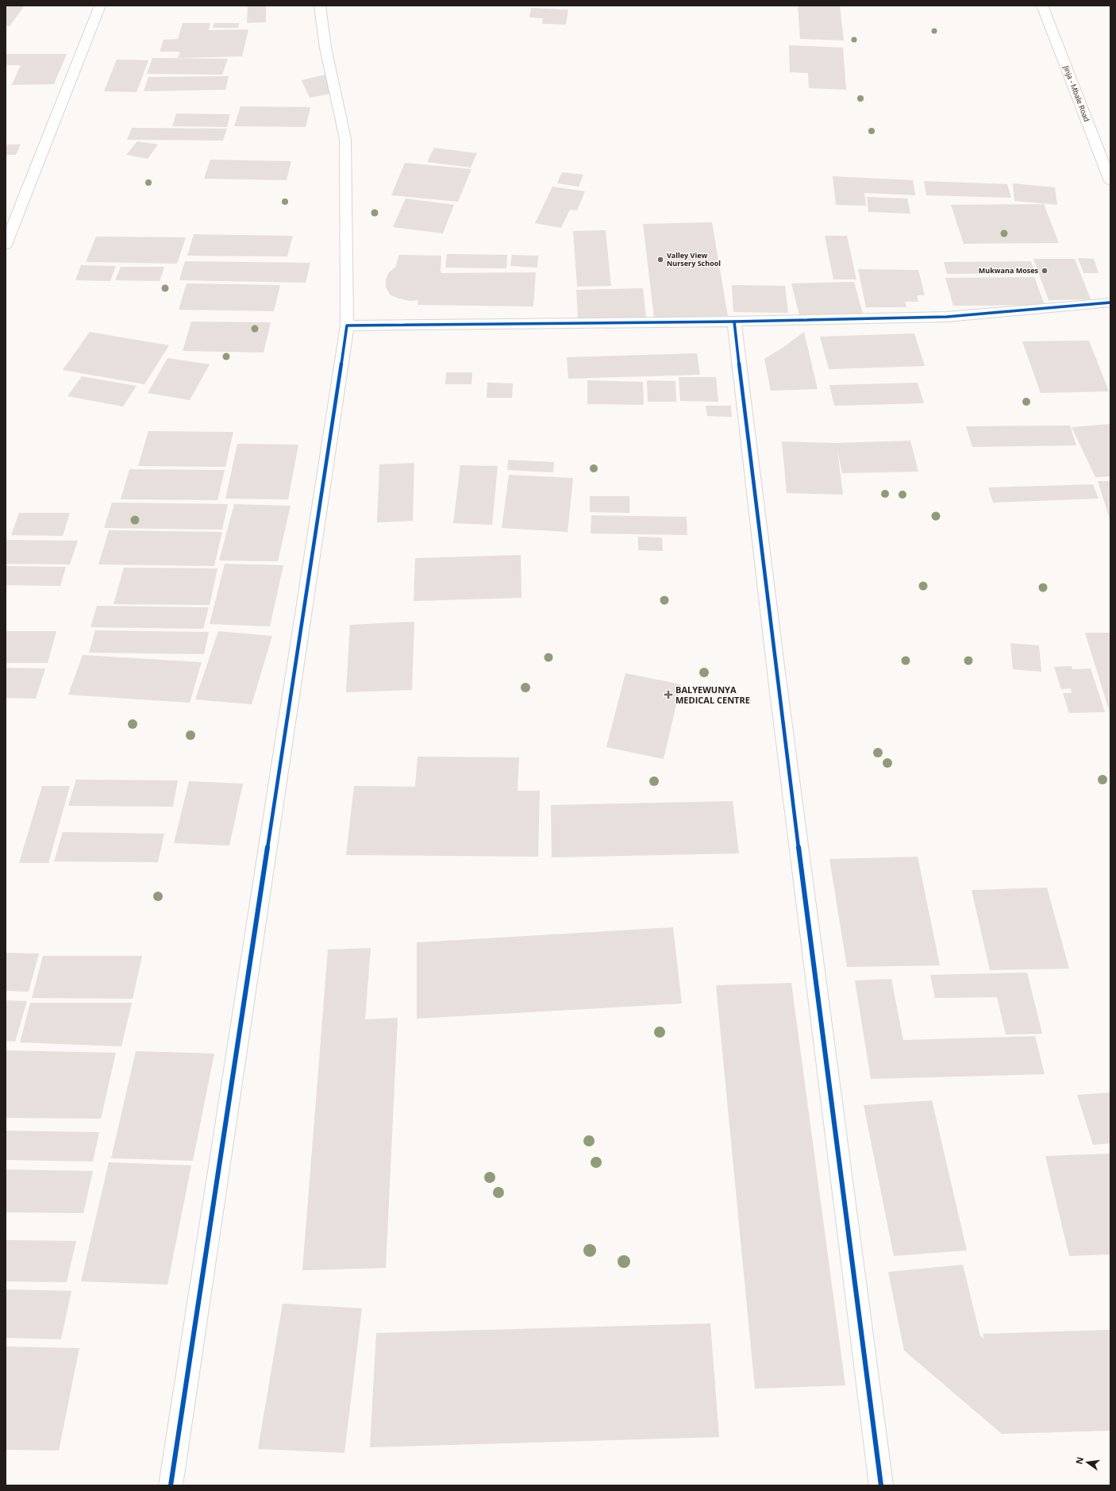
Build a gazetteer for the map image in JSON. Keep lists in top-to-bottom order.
{
  "streets": {
    "street": ["Jinja - Mbale Road"]
  },
  "places": {
    "other": ["Valley View Nursery School", "Mukwana Moses"],
    "health": ["BALYEWUNYA MEDICAL CENTRE"]
  },
  "north": "left"
}
